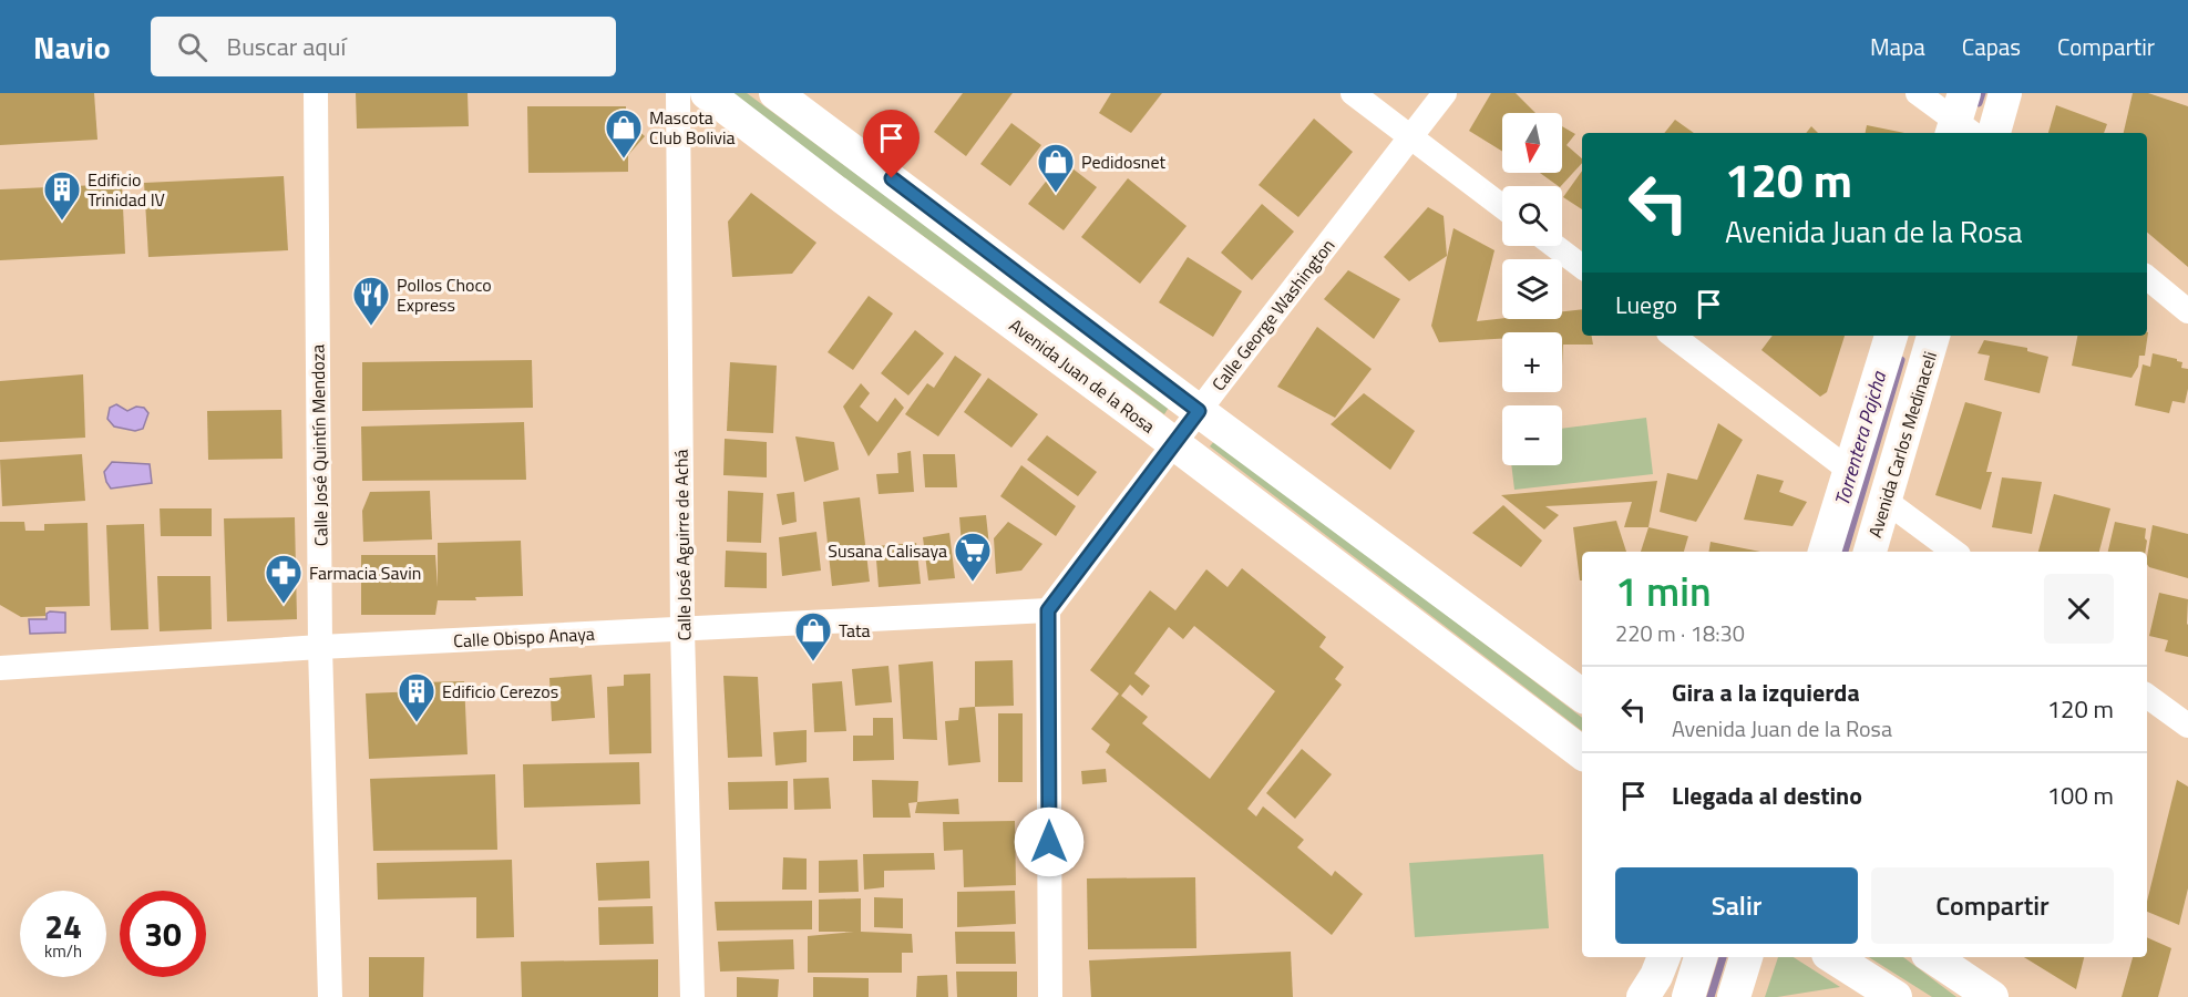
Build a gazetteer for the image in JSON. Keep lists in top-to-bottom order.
{
  "streets": {
    "main road": ["Avenida Juan de la Rosa", "Avenida Carlos Medinaceli"],
    "street": [
      "Calle George Washington",
      "Calle José Quintín Mendoza",
      "Calle José Aguirre de Achá",
      "Calle Obispo Anaya"
    ]
  },
  "crossings": [
    ["Calle George Washington", "Avenida Juan de la Rosa"],
    ["Calle George Washington", "Calle Obispo Anaya"],
    ["Calle José Quintín Mendoza", "Calle Obispo Anaya"],
    ["Calle José Aguirre de Achá", "Calle Obispo Anaya"]
  ],
  "water": ["Torrentera Pajcha"],
  "places": {
    "shop": ["Mascota Club Bolivia", "Pedidosnet", "Tata"],
    "building": ["Edificio Trinidad IV", "Edificio Cerezos"],
    "restaurant": ["Pollos Choco Express"],
    "supermarket": ["Susana Calisaya"],
    "pharmacy": ["Farmacia Savin"]
  },
  "north": "bottom",
  "page": {
    "header": "Navio",
    "search": "Buscar aquí",
    "nav": ["Mapa", "Capas", "Compartir"],
    "map_buttons": ["+", "−"],
    "turn": ["120 m", "Avenida Juan de la Rosa"],
    "then": "Luego",
    "heading": ["1 min", "220 m · 18:30"],
    "list": [
      {
        "name": "Gira a la izquierda",
        "note": "Avenida Juan de la Rosa",
        "value": "120 m"
      },
      {
        "name": "Llegada al destino",
        "value": "100 m"
      }
    ],
    "buttons": ["Salir", "Compartir"],
    "speed": "24 km/h",
    "limit": "30"
  }
}
